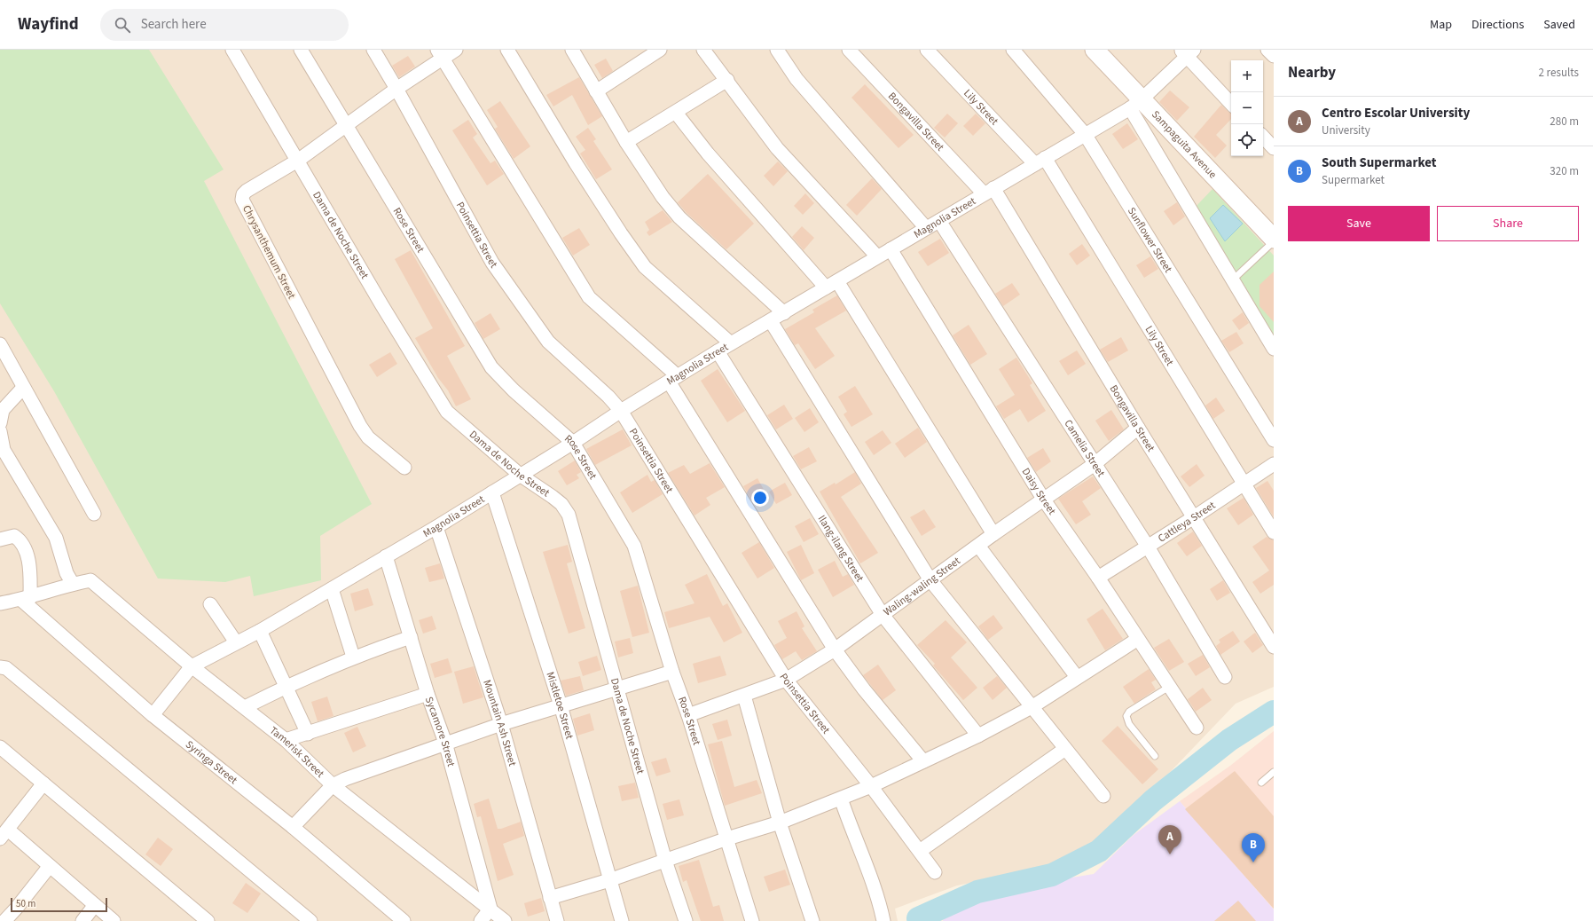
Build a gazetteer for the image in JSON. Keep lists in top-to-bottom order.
{
  "streets": {
    "main road": ["Sampaguita Avenue"],
    "street": [
      "Lily Street",
      "Bongavilla Street",
      "Magnolia Street",
      "Rose Street",
      "Dama de Noche Street",
      "Poinsettia Street",
      "Sunflower Street",
      "Chrysanthemum Street",
      "Camelia Street",
      "Daisy Street",
      "Cattleya Street",
      "Ilang-ilang Street",
      "Waling-waling Street",
      "Mistletoe Street",
      "Mountain Ash Street",
      "Sycamore Street",
      "Tamerisk Street",
      "Syringa Street"
    ]
  },
  "crossings": [
    ["Lily Street", "Magnolia Street"],
    ["Lily Street", "Cattleya Street"],
    ["Bongavilla Street", "Magnolia Street"],
    ["Bongavilla Street", "Cattleya Street"],
    ["Bongavilla Street", "Waling-waling Street"],
    ["Sampaguita Avenue", "Magnolia Street"],
    ["Magnolia Street", "Rose Street"],
    ["Magnolia Street", "Dama de Noche Street"],
    ["Magnolia Street", "Poinsettia Street"],
    ["Magnolia Street", "Sunflower Street"],
    ["Magnolia Street", "Camelia Street"],
    ["Magnolia Street", "Daisy Street"],
    ["Magnolia Street", "Ilang-ilang Street"],
    ["Magnolia Street", "Mistletoe Street"],
    ["Magnolia Street", "Mountain Ash Street"],
    ["Magnolia Street", "Sycamore Street"],
    ["Magnolia Street", "Tamerisk Street"],
    ["Rose Street", "Chrysanthemum Street"],
    ["Rose Street", "Waling-waling Street"],
    ["Dama de Noche Street", "Chrysanthemum Street"],
    ["Poinsettia Street", "Chrysanthemum Street"],
    ["Poinsettia Street", "Waling-waling Street"],
    ["Camelia Street", "Cattleya Street"],
    ["Camelia Street", "Waling-waling Street"],
    ["Daisy Street", "Cattleya Street"],
    ["Daisy Street", "Waling-waling Street"],
    ["Ilang-ilang Street", "Waling-waling Street"],
    ["Sycamore Street", "Tamerisk Street"]
  ],
  "scale_bar": "50 m",
  "page": {
    "header": "Wayfind",
    "search": "Search here",
    "nav": ["Map", "Directions", "Saved"],
    "heading": ["Nearby", "2 results"],
    "map_buttons": ["+", "−"],
    "list": [
      {
        "mark": "A",
        "name": "Centro Escolar University",
        "note": "University",
        "value": "280 m"
      },
      {
        "mark": "B",
        "name": "South Supermarket",
        "note": "Supermarket",
        "value": "320 m"
      }
    ],
    "buttons": ["Save", "Share"],
    "pins": ["A", "B"],
    "scale": "50 m"
  }
}
